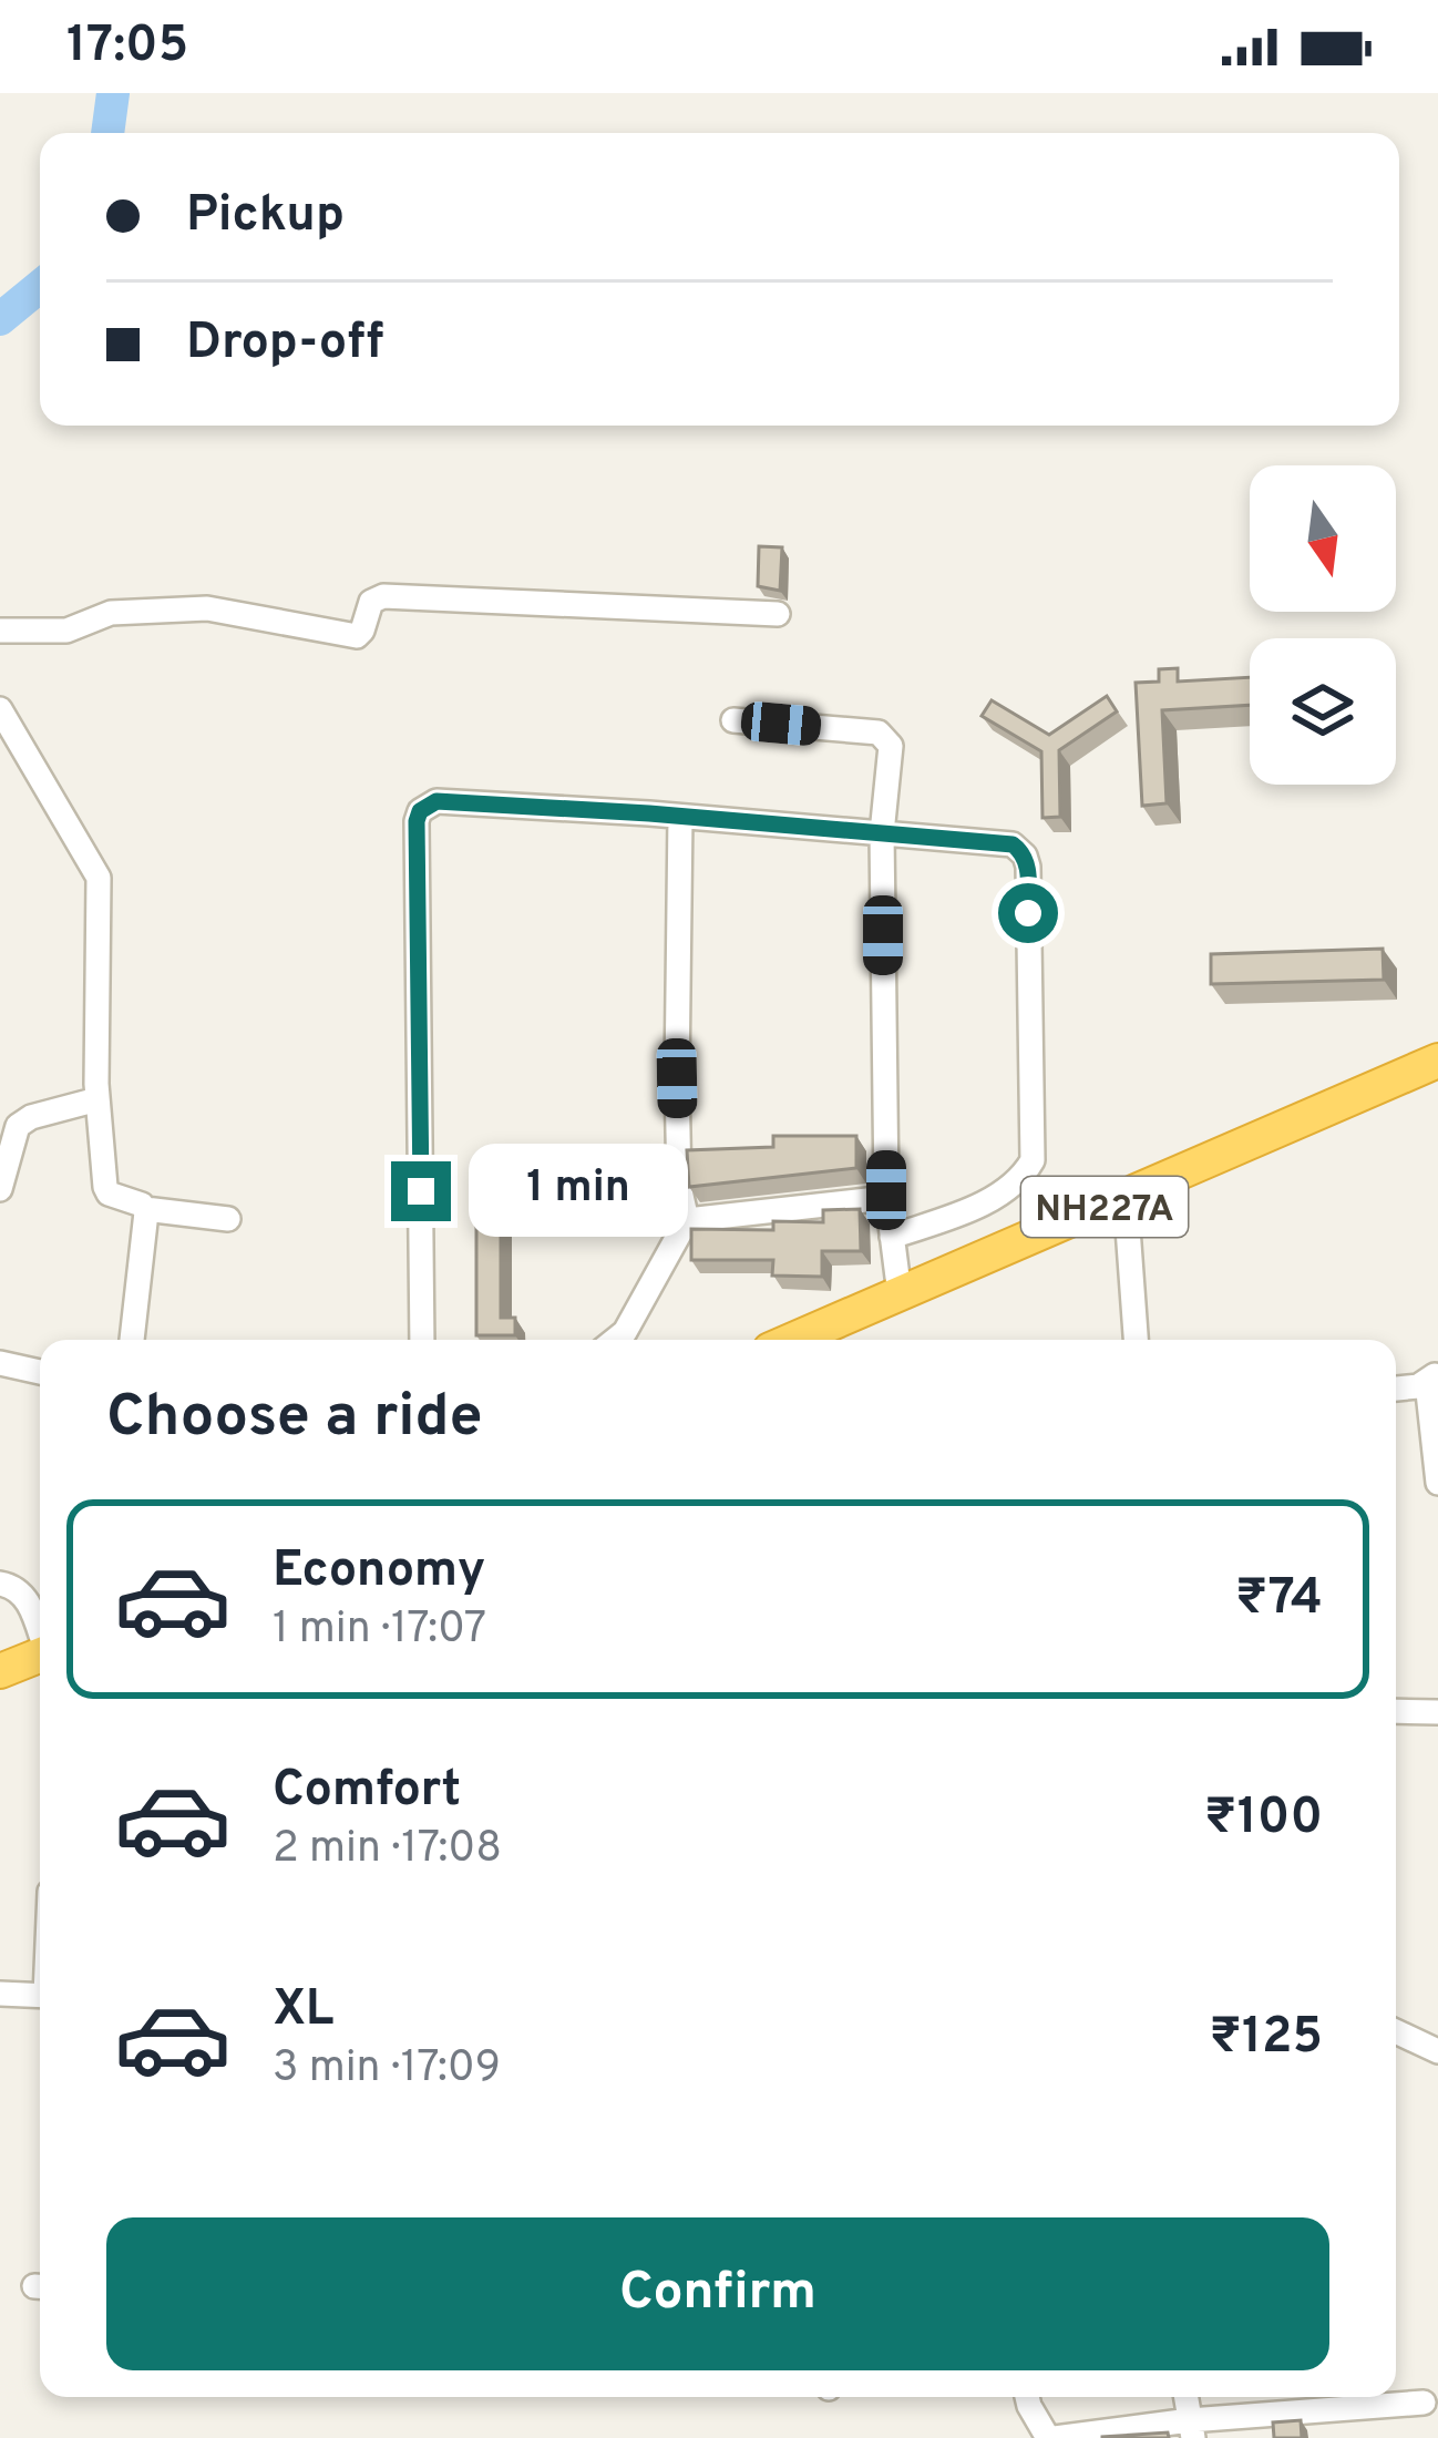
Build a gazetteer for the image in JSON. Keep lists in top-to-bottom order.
{
  "streets": {
    "highway": ["NH227A"]
  },
  "north": "bottom",
  "page": {
    "status": "17:05",
    "banner": ["Pickup", "Drop-off"],
    "bubble": "1 min",
    "heading": "Choose a ride",
    "list": [
      {
        "name": "Economy",
        "note": "1 min · 17:07",
        "value": "₹74"
      },
      {
        "name": "Comfort",
        "note": "2 min · 17:08",
        "value": "₹100"
      },
      {
        "name": "XL",
        "note": "3 min · 17:09",
        "value": "₹125"
      }
    ],
    "buttons": "Confirm"
  }
}
